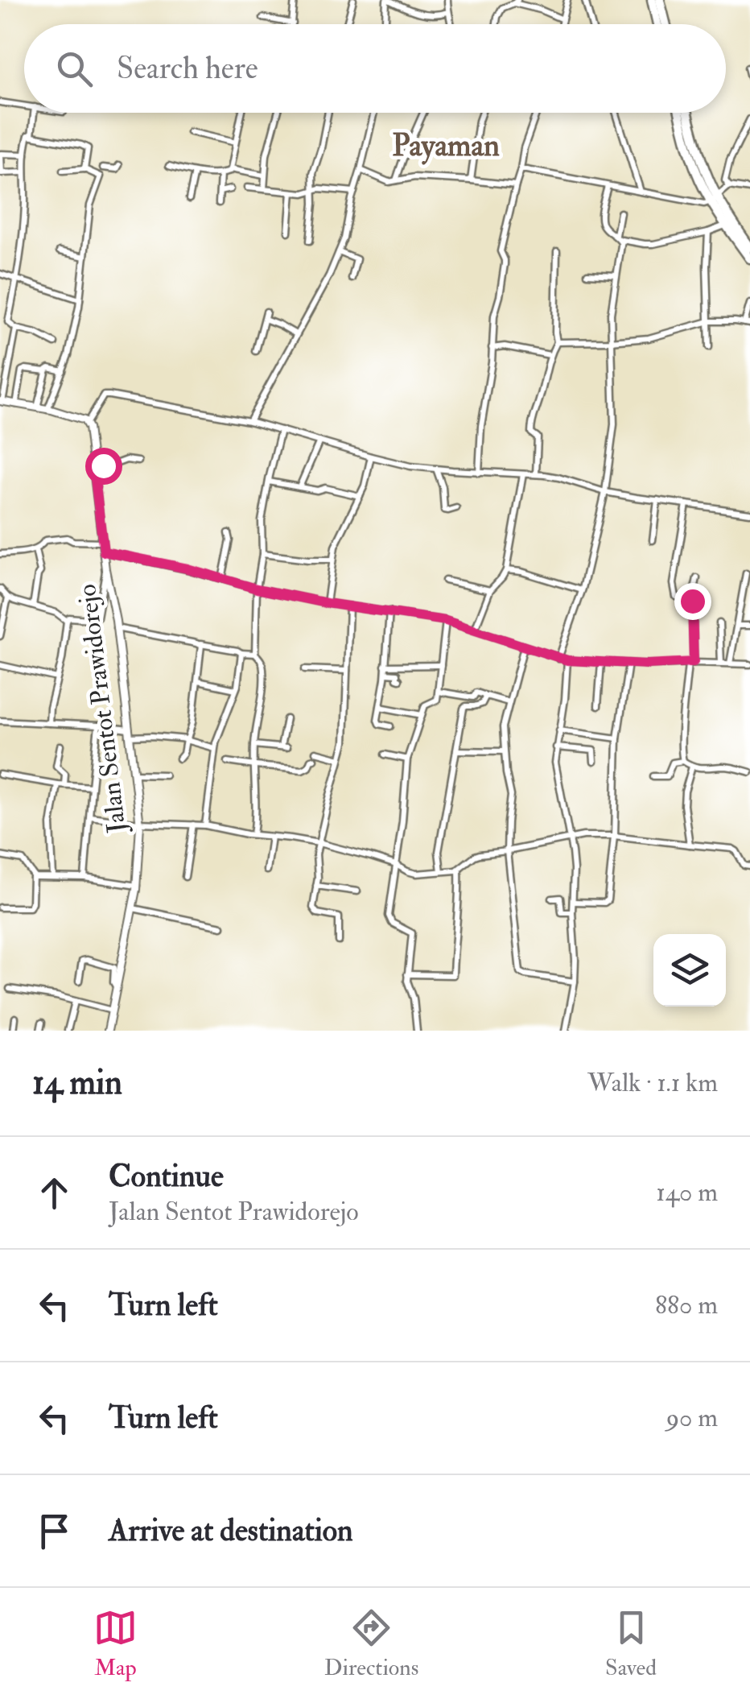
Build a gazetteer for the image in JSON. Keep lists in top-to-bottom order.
{
  "streets": {
    "main road": ["Jalan Sentot Prawidorejo"]
  },
  "districts": ["Payaman"],
  "page": {
    "search": "Search here",
    "heading": ["14 min", "Walk · 1.1 km"],
    "list": [
      ["Continue", "Jalan Sentot Prawidorejo", "140 m"],
      ["Turn left", "880 m"],
      ["Turn left", "90 m"],
      "Arrive at destination"
    ],
    "nav": ["Map", "Directions", "Saved"]
  }
}
